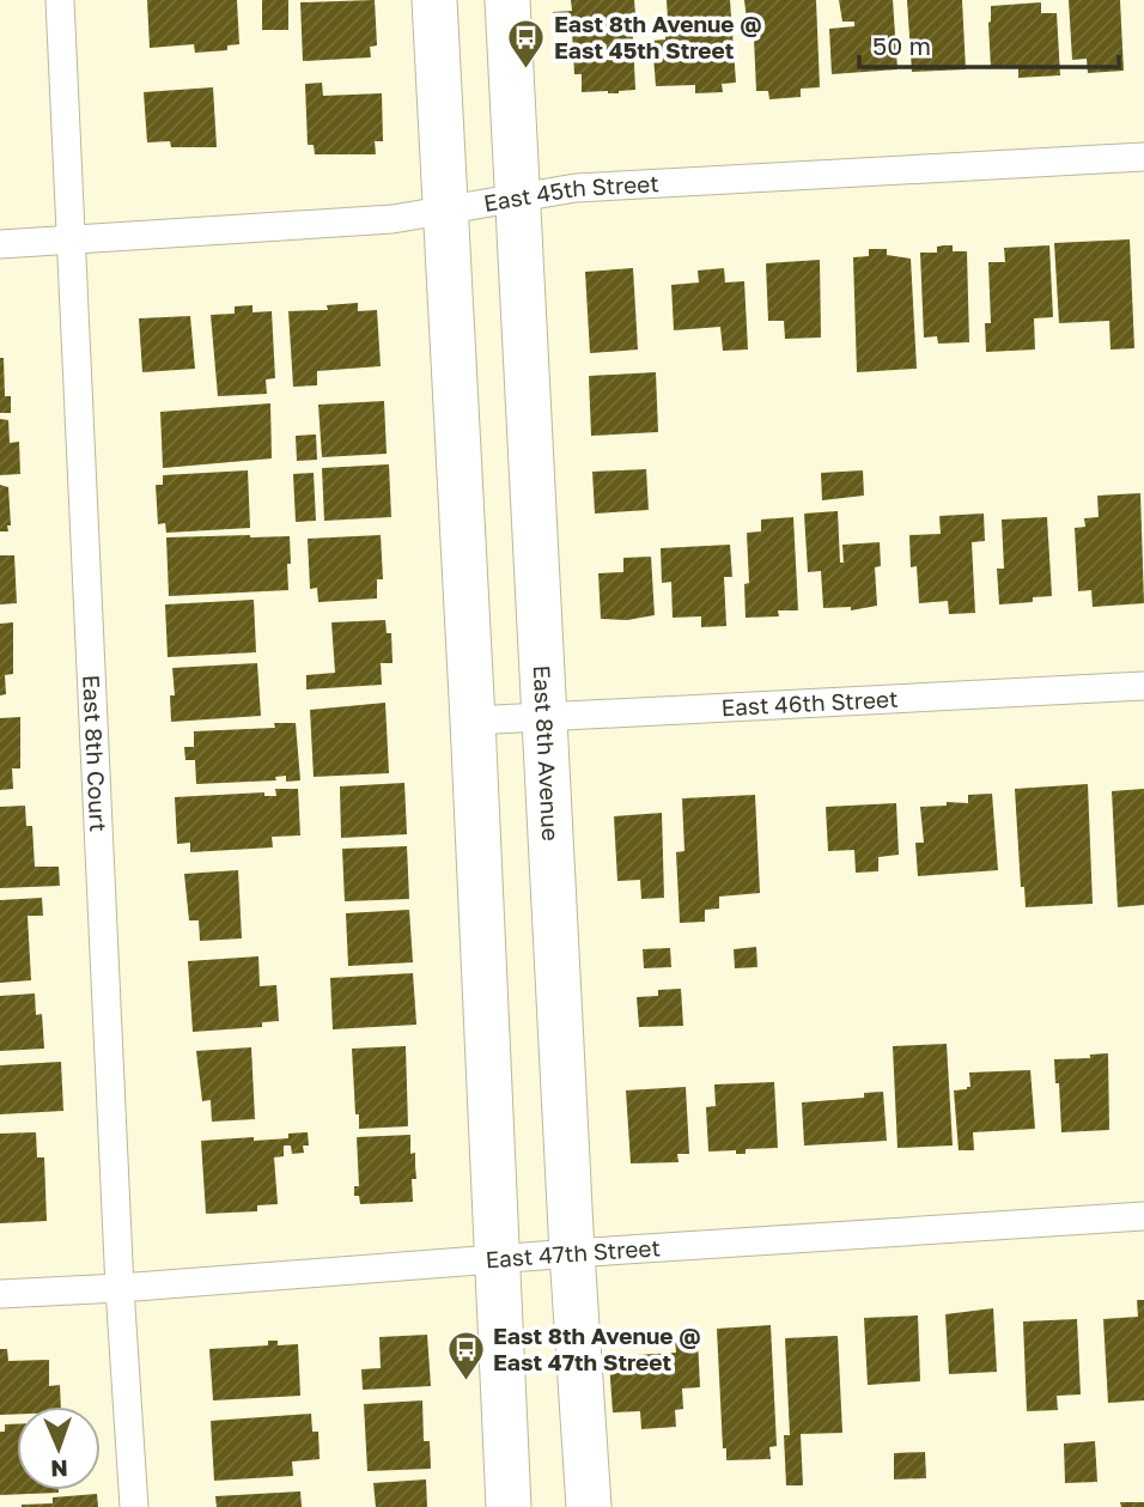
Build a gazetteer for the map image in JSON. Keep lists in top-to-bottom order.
{
  "streets": {
    "main road": ["East 8th Avenue"],
    "street": [
      "East 45th Street",
      "East 46th Street",
      "East 8th Court",
      "East 47th Street"
    ]
  },
  "crossings": [
    ["East 45th Street", "East 8th Court"],
    ["East 45th Street", "East 8th Avenue"],
    ["East 46th Street", "East 8th Avenue"],
    ["East 8th Court", "East 47th Street"],
    ["East 8th Avenue", "East 47th Street"]
  ],
  "places": {
    "bus stop": ["East 8th Avenue @ East 45th Street", "East 8th Avenue @ East 47th Street"]
  },
  "scale_bar": "50 m",
  "north": "bottom"
}
